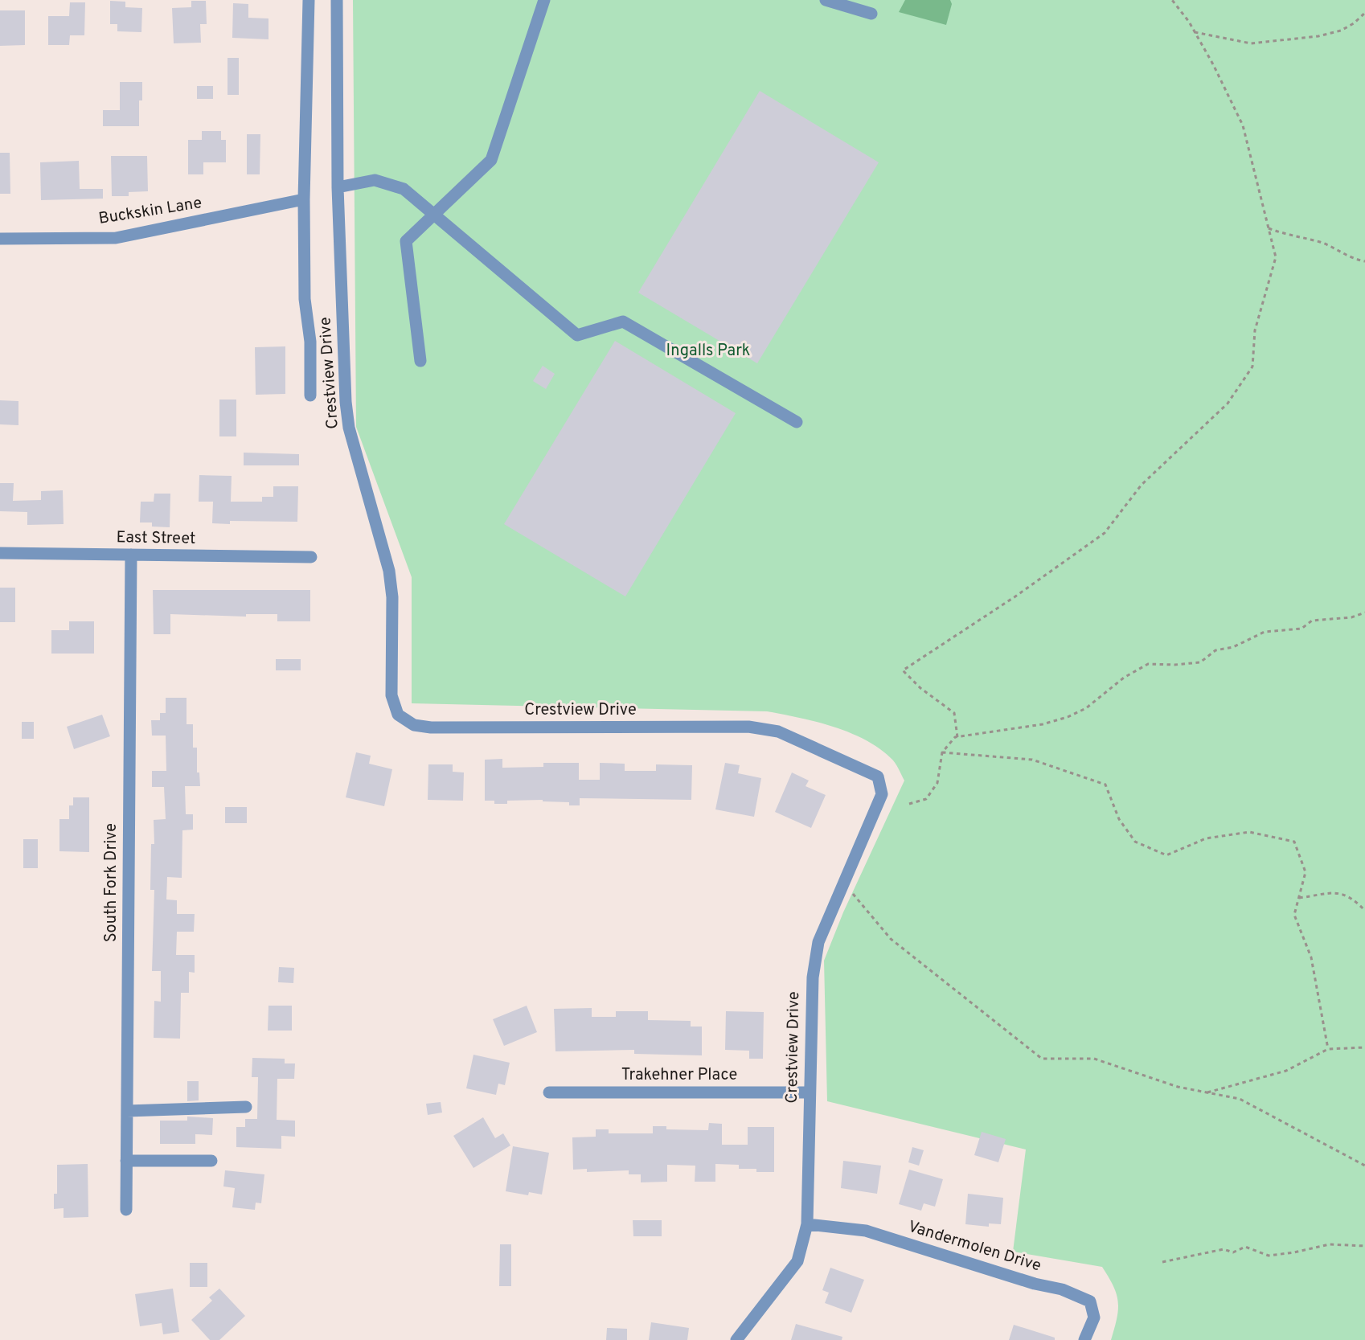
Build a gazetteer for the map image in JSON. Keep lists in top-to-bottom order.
{
  "streets": {
    "street": [
      "Buckskin Lane",
      "Crestview Drive",
      "East Street",
      "South Fork Drive",
      "Trakehner Place",
      "Vandermolen Drive"
    ]
  },
  "crossings": [
    ["Buckskin Lane", "Crestview Drive"],
    ["Crestview Drive", "Trakehner Place"],
    ["Crestview Drive", "Vandermolen Drive"],
    ["East Street", "South Fork Drive"]
  ],
  "parks": ["Ingalls Park"]
}
